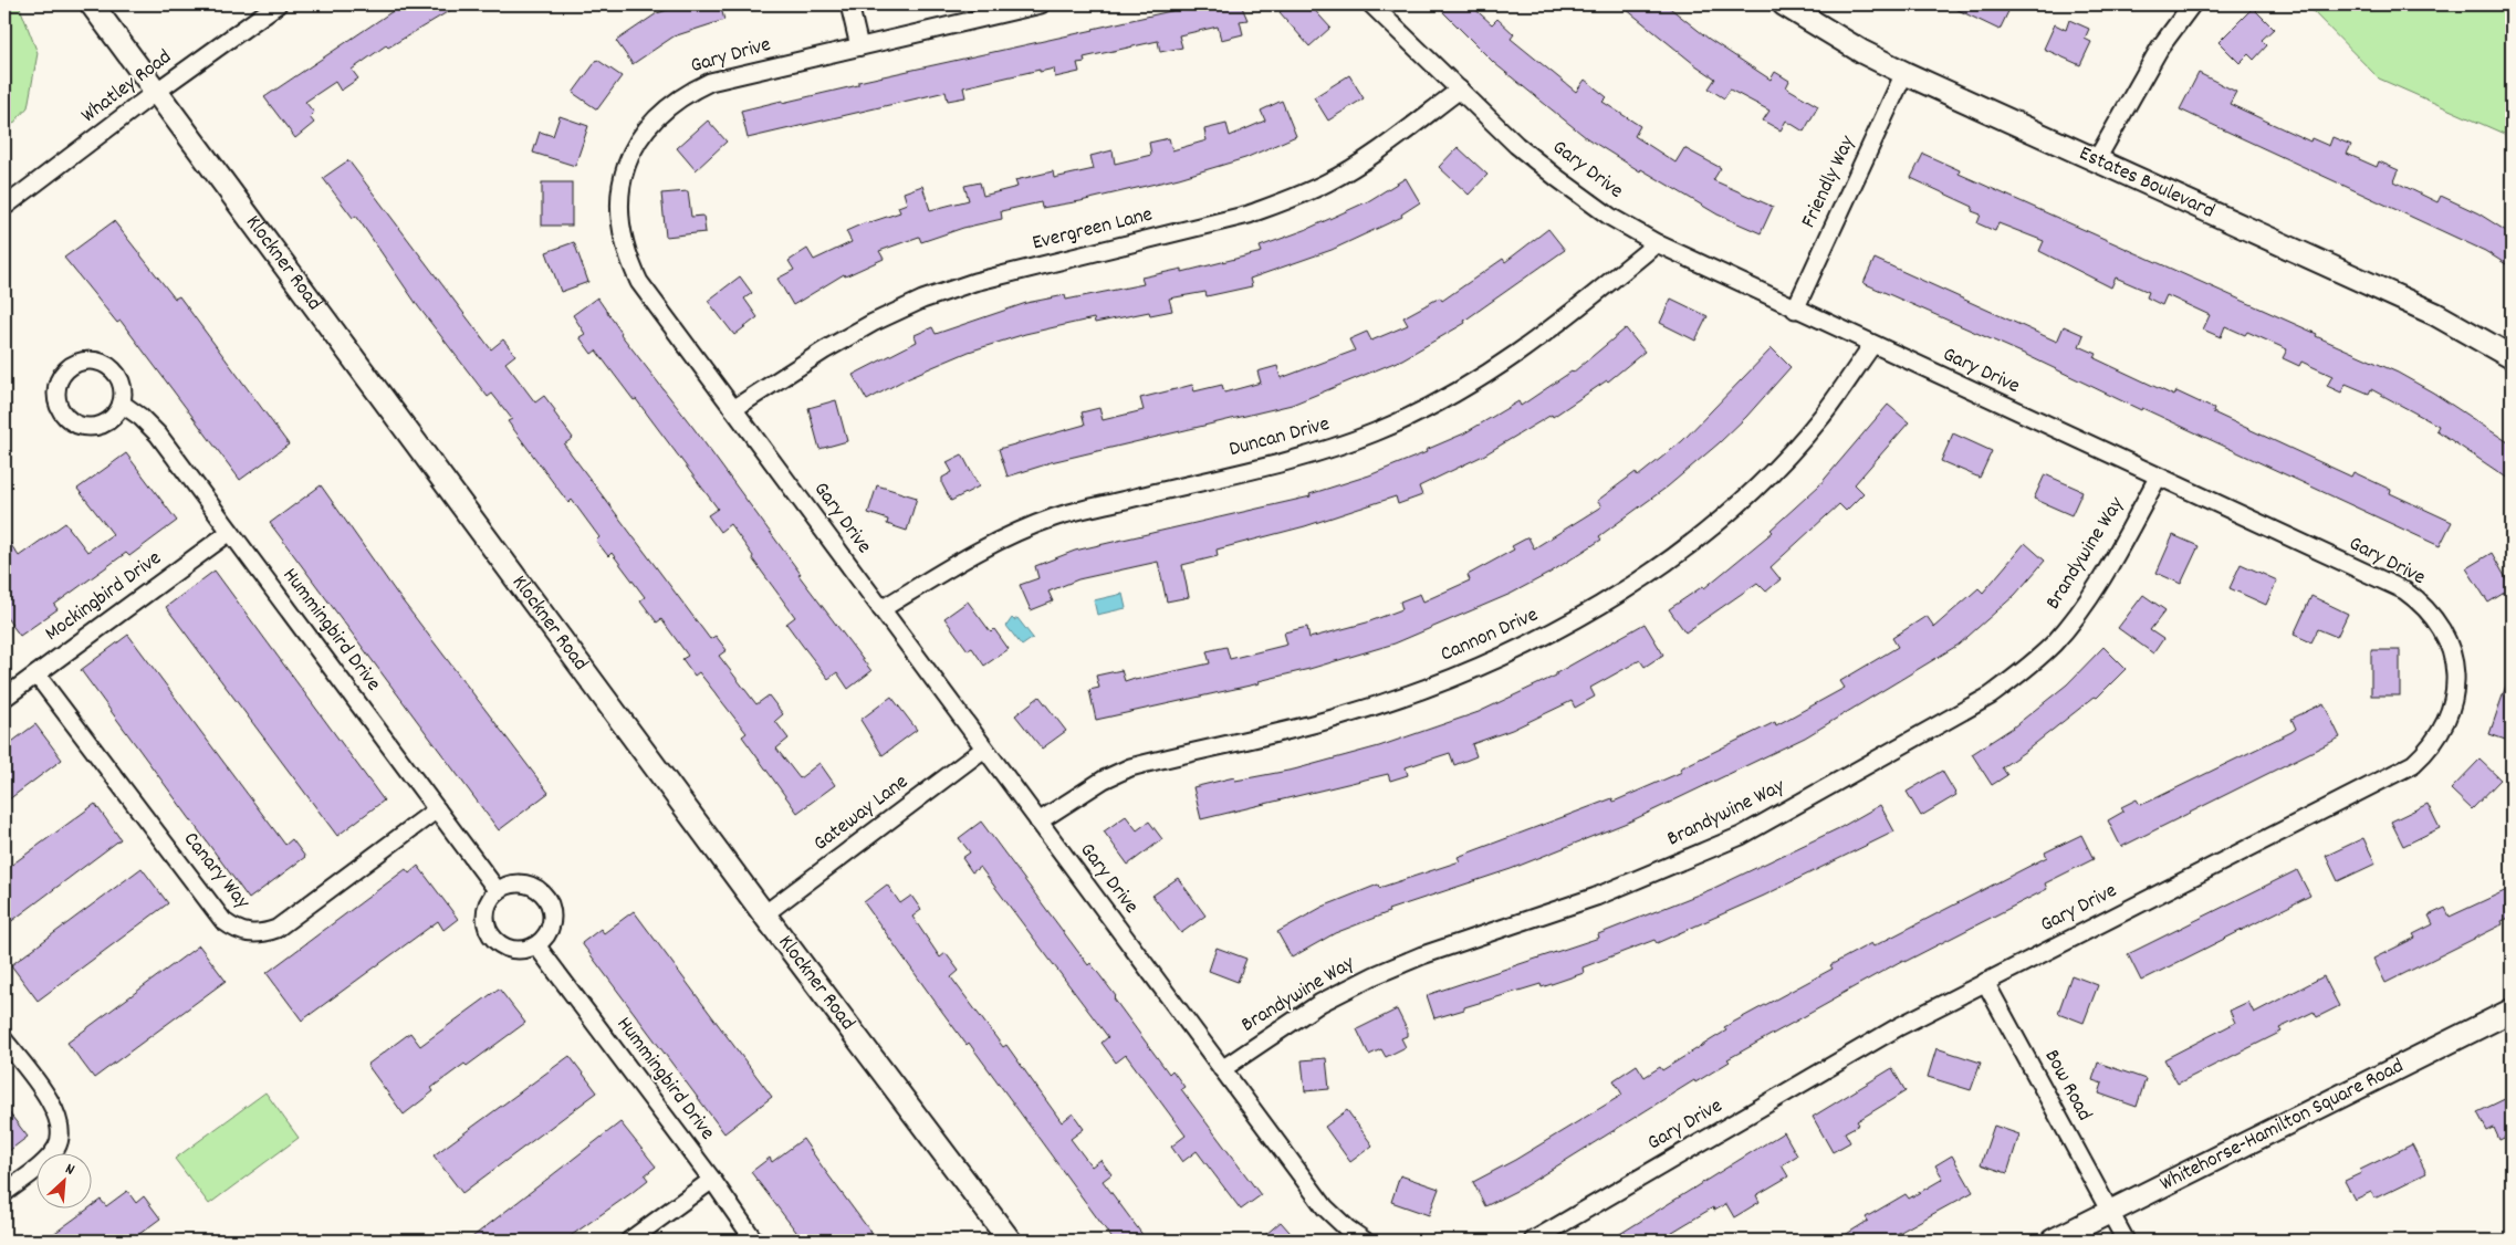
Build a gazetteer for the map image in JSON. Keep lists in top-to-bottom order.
{
  "streets": {
    "main road": ["Estates Boulevard", "Klockner Road", "Whitehorse-Hamilton Square Road"],
    "street": [
      "Gary Drive",
      "Whatley Road",
      "Friendly Way",
      "Evergreen Lane",
      "Duncan Drive",
      "Brandywine Way",
      "Mockingbird Drive",
      "Hummingbird Drive",
      "Cannon Drive",
      "Gateway Lane",
      "Canary Way",
      "Bow Road"
    ]
  },
  "crossings": [
    ["Gary Drive", "Friendly Way"],
    ["Gary Drive", "Evergreen Lane"],
    ["Gary Drive", "Duncan Drive"],
    ["Gary Drive", "Brandywine Way"],
    ["Gary Drive", "Cannon Drive"],
    ["Gary Drive", "Gateway Lane"],
    ["Gary Drive", "Bow Road"],
    ["Whatley Road", "Klockner Road"],
    ["Friendly Way", "Estates Boulevard"],
    ["Klockner Road", "Gateway Lane"],
    ["Mockingbird Drive", "Hummingbird Drive"],
    ["Mockingbird Drive", "Canary Way"],
    ["Hummingbird Drive", "Canary Way"],
    ["Bow Road", "Whitehorse-Hamilton Square Road"]
  ],
  "north": "top right"
}
